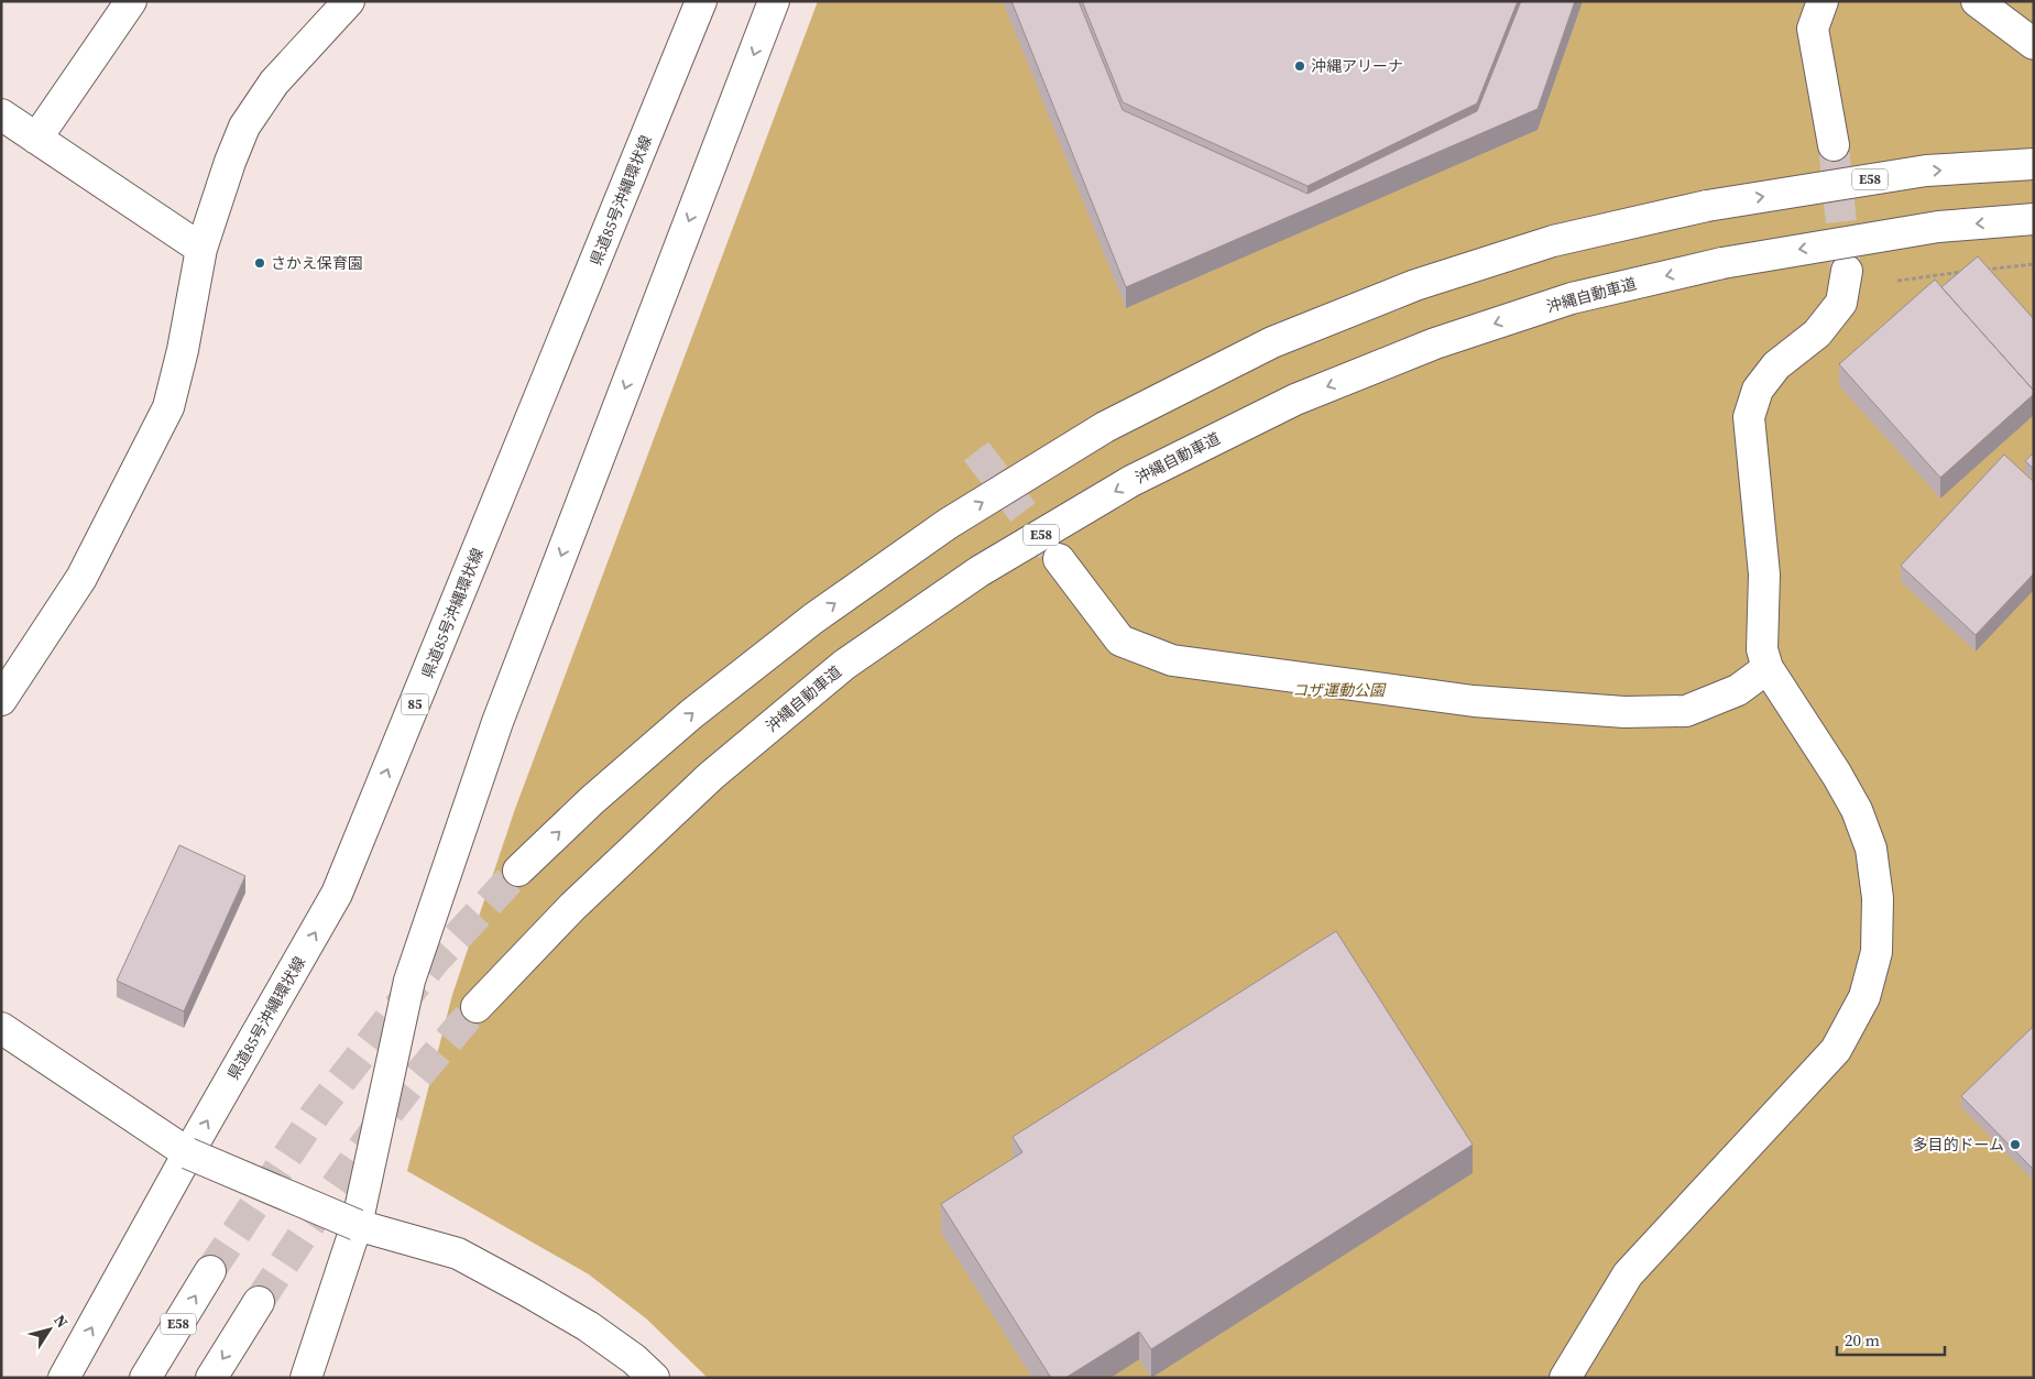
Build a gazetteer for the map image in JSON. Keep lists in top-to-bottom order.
{
  "streets": {
    "main road": [
      "E58",
      "県道85号沖縄環状線",
      "沖縄自動車道",
      "85"
    ]
  },
  "parks": ["コザ運動公園"],
  "places": ["沖縄アリーナ", "さかえ保育園", "多目的ドーム"],
  "scale_bar": "20 m",
  "north": "top right"
}
